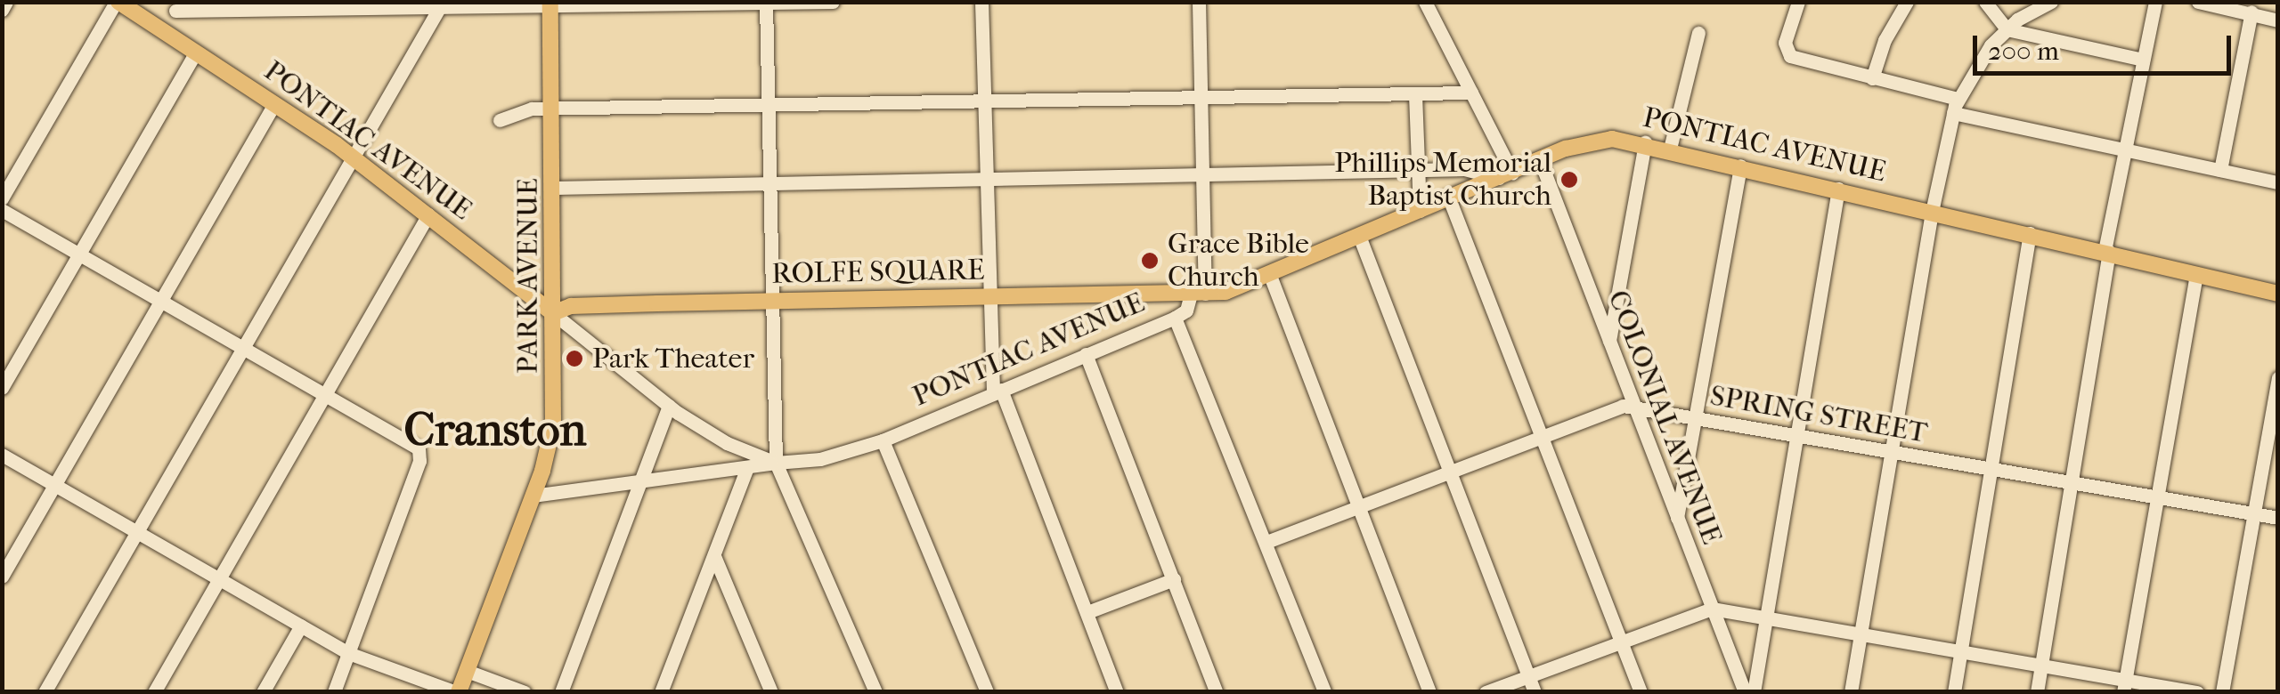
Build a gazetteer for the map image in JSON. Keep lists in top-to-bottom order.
{
  "streets": {
    "main road": ["PONTIAC AVENUE", "ROLFE SQUARE", "PARK AVENUE"],
    "street": ["SPRING STREET", "COLONIAL AVENUE"]
  },
  "crossings": [
    ["PONTIAC AVENUE", "ROLFE SQUARE"],
    ["PONTIAC AVENUE", "PARK AVENUE"],
    ["PONTIAC AVENUE", "COLONIAL AVENUE"],
    ["ROLFE SQUARE", "PARK AVENUE"],
    ["SPRING STREET", "COLONIAL AVENUE"]
  ],
  "districts": ["Cranston"],
  "places": ["Phillips Memorial Baptist Church", "Grace Bible Church", "Park Theater"],
  "scale_bar": "200 m"
}
